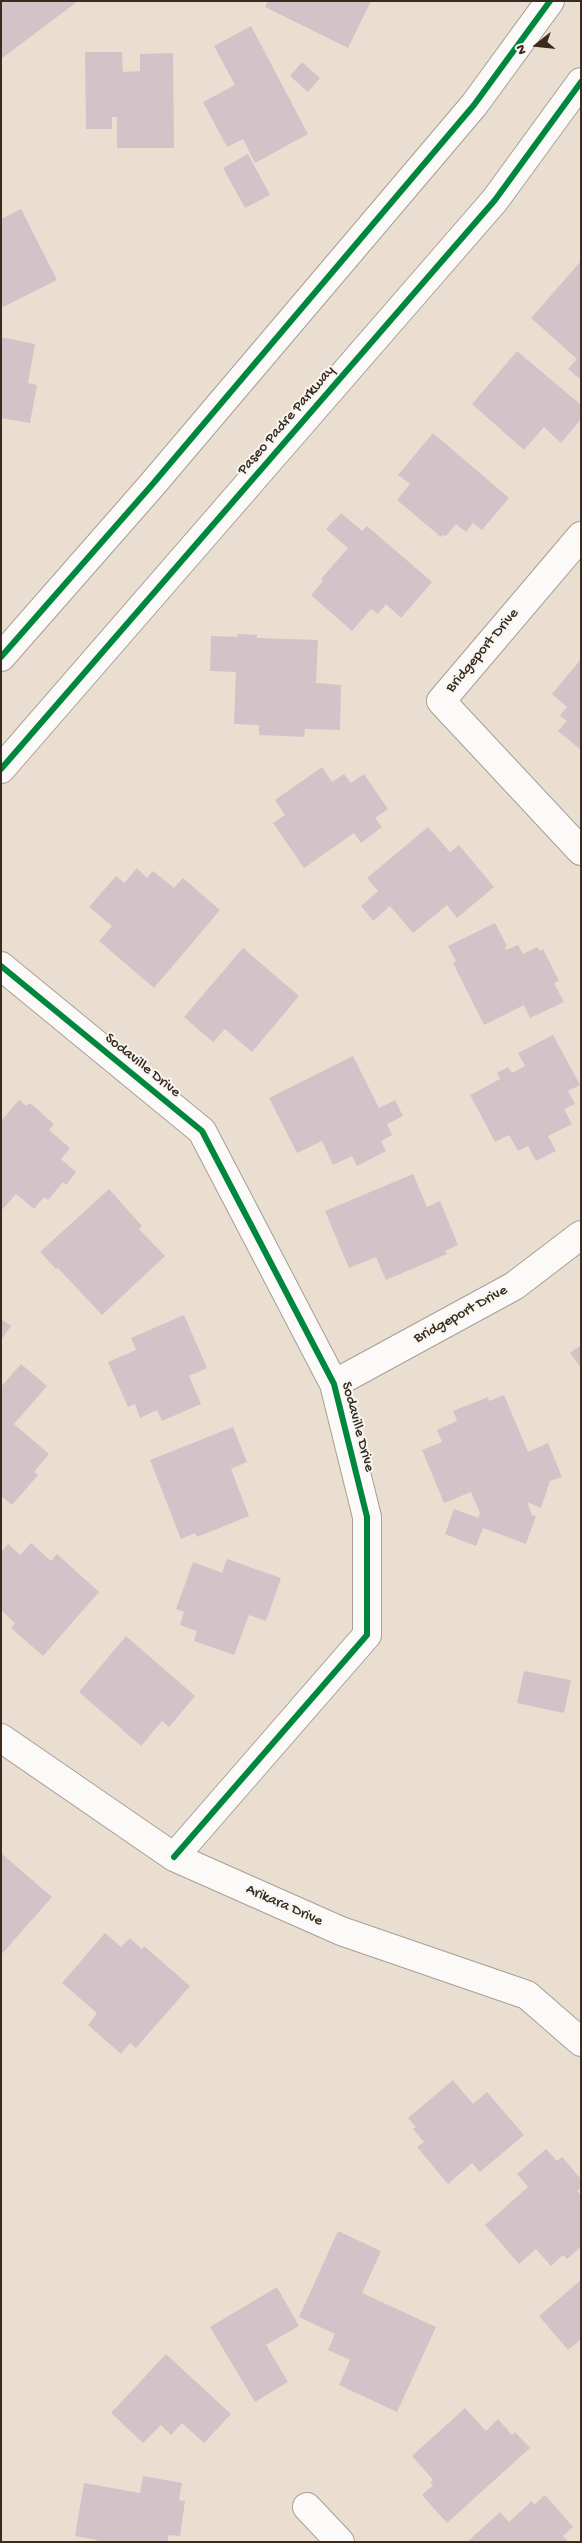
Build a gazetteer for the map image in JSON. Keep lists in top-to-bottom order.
{
  "streets": {
    "street": [
      "Paseo Padre Parkway",
      "Bridgeport Drive",
      "Sodaville Drive",
      "Arikara Drive"
    ]
  },
  "crossings": [
    ["Bridgeport Drive", "Sodaville Drive"],
    ["Sodaville Drive", "Arikara Drive"]
  ],
  "north": "left"
}
